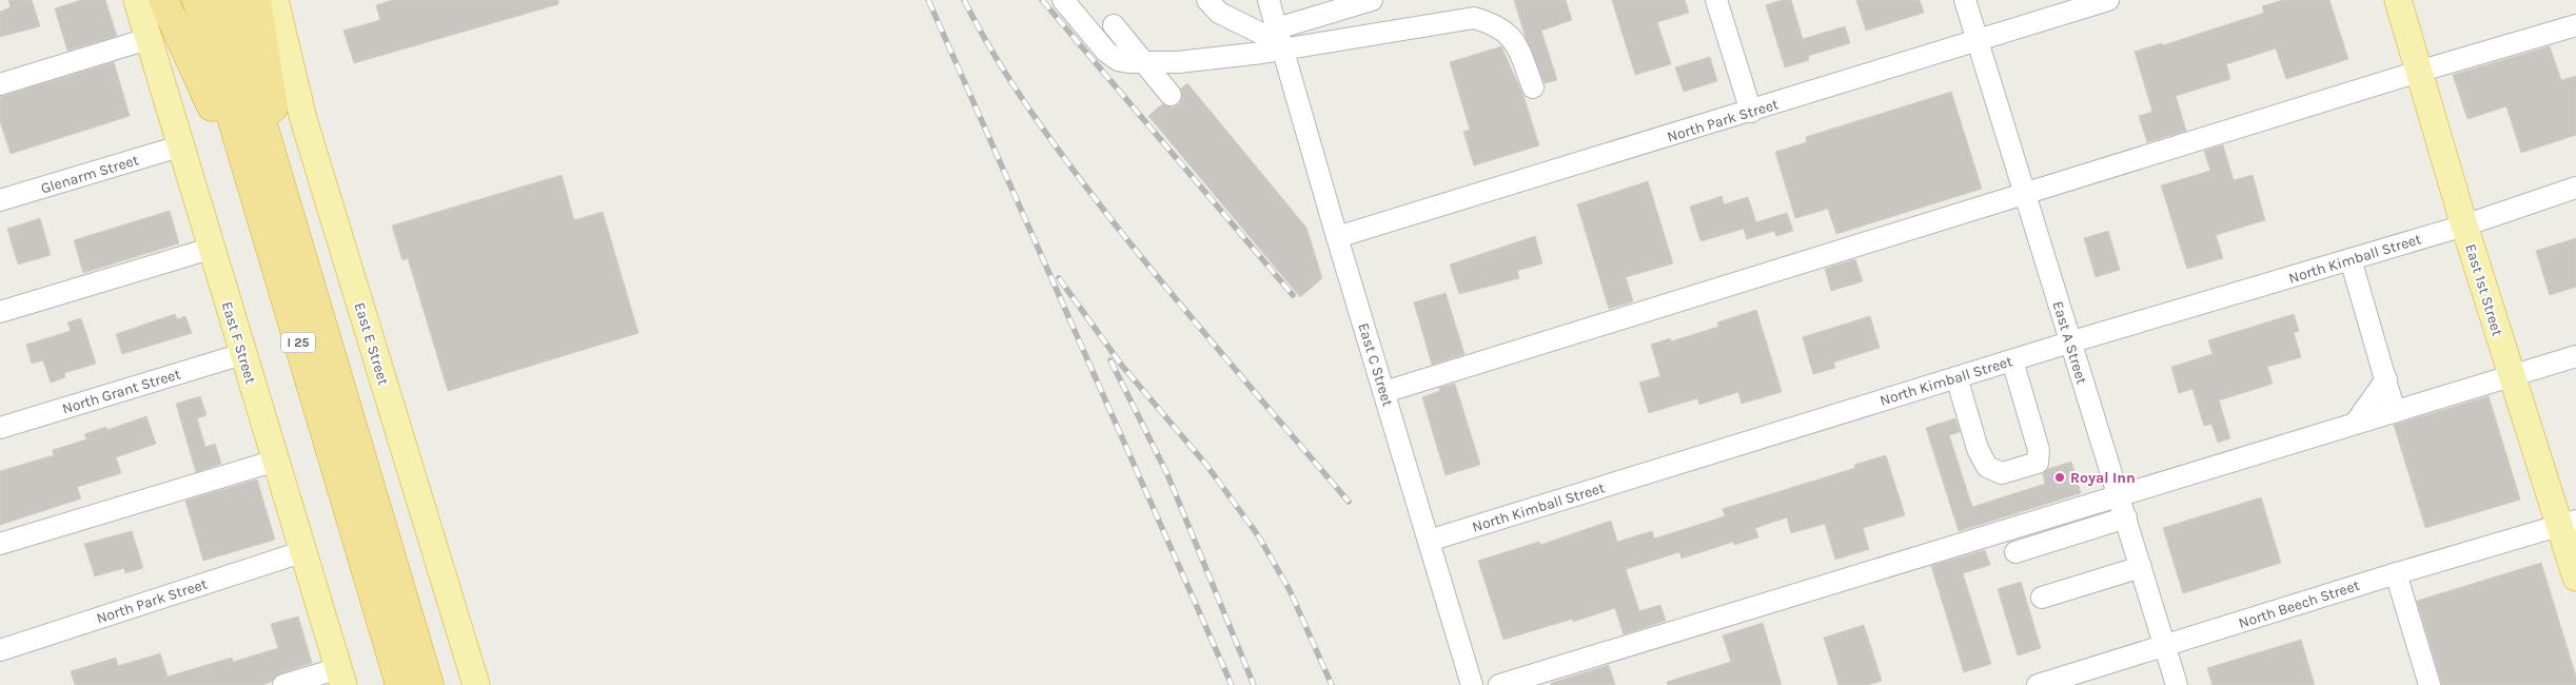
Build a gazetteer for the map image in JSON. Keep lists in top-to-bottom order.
{
  "streets": {
    "highway": ["I 25"],
    "main road": ["East 1st Street", "East F Street", "East E Street"],
    "street": [
      "North Park Street",
      "Glenarm Street",
      "North Kimball Street",
      "East A Street",
      "East C Street",
      "North Grant Street",
      "North Beech Street"
    ]
  },
  "crossings": [
    ["North Park Street", "East F Street"],
    ["North Park Street", "East A Street"],
    ["North Park Street", "East C Street"],
    ["Glenarm Street", "East F Street"],
    ["North Kimball Street", "East 1st Street"],
    ["North Kimball Street", "East A Street"],
    ["North Kimball Street", "East C Street"],
    ["East 1st Street", "North Beech Street"],
    ["East F Street", "North Grant Street"],
    ["East A Street", "North Beech Street"]
  ],
  "places": ["Royal Inn"]
}
